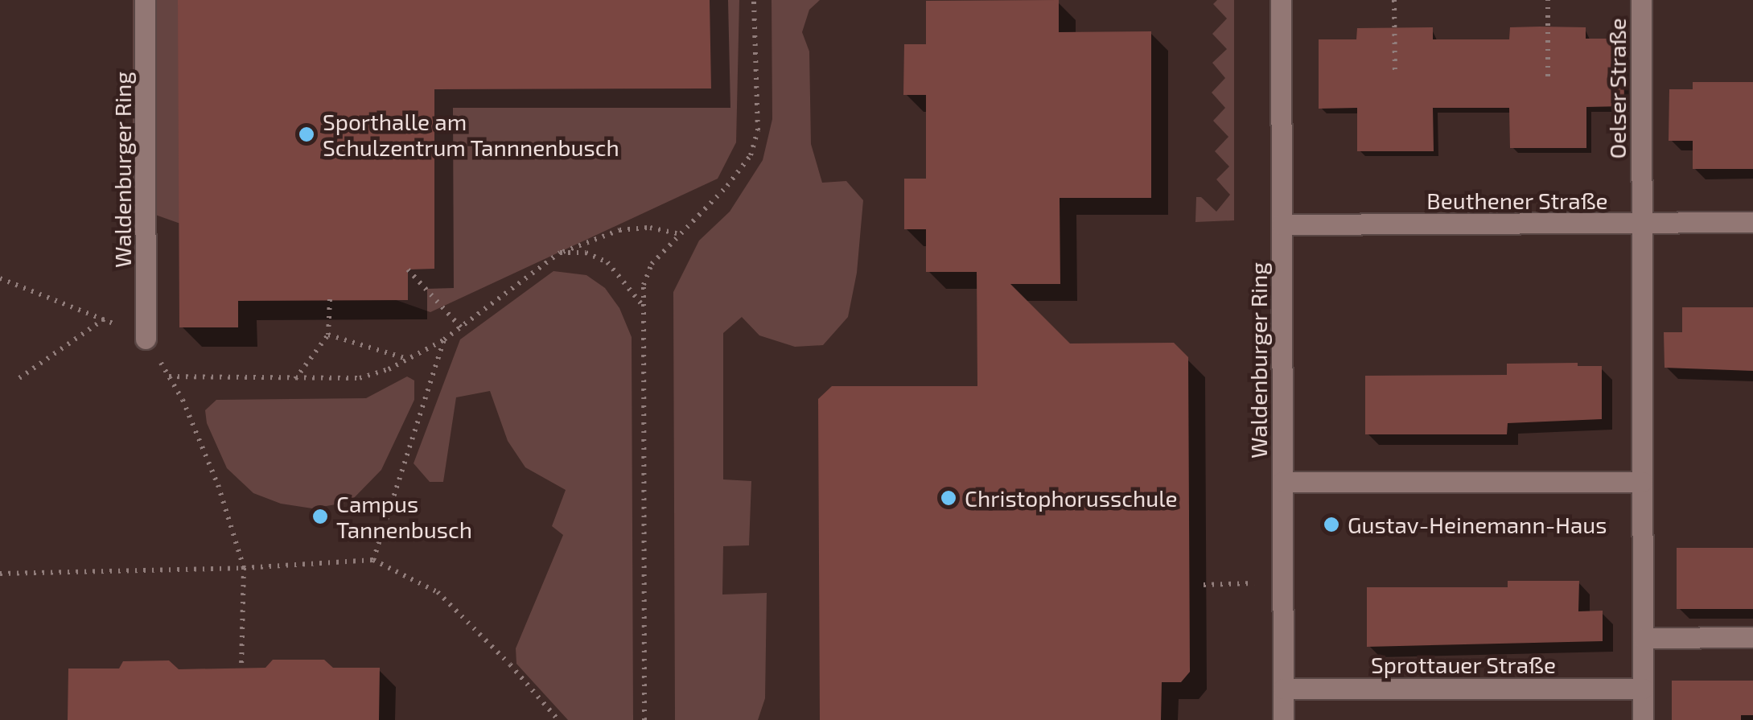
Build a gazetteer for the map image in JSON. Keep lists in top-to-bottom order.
{
  "streets": {
    "street": [
      "Oelser Straße",
      "Waldenburger Ring",
      "Beuthener Straße",
      "Sprottauer Straße"
    ]
  },
  "crossings": [
    ["Oelser Straße", "Beuthener Straße"],
    ["Waldenburger Ring", "Beuthener Straße"],
    ["Waldenburger Ring", "Sprottauer Straße"]
  ],
  "places": [
    "Sporthalle am Schulzentrum Tannnenbusch",
    "Christophorusschule",
    "Campus Tannenbusch",
    "Gustav-Heinemann-Haus"
  ]
}
